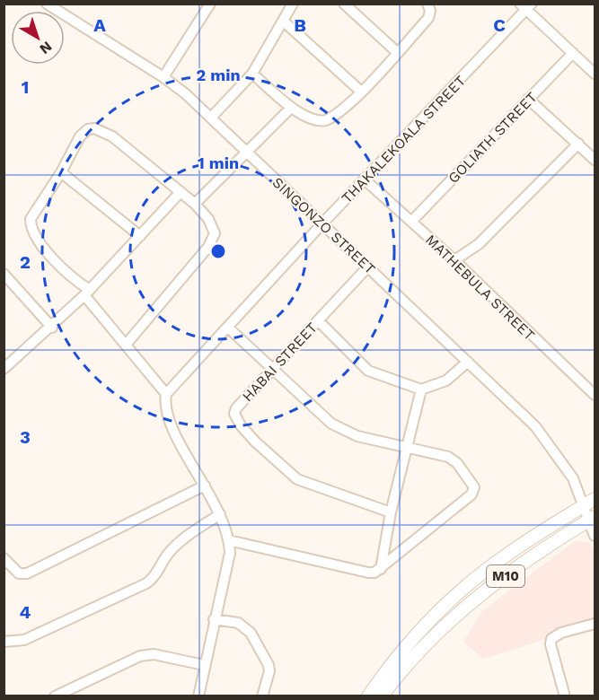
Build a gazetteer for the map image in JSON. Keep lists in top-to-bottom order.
{
  "streets": {
    "main road": ["M10"],
    "street": [
      "GOLIATH STREET",
      "THAKALEKOALA STREET",
      "SINGONZO STREET",
      "MATHEBULA STREET",
      "HABAI STREET"
    ]
  },
  "crossings": [
    ["GOLIATH STREET", "MATHEBULA STREET"],
    ["THAKALEKOALA STREET", "SINGONZO STREET"],
    ["THAKALEKOALA STREET", "MATHEBULA STREET"],
    ["SINGONZO STREET", "HABAI STREET"],
    ["SINGONZO STREET", "M10"]
  ],
  "north": "bottom right",
  "grid": {
    "columns": ["A", "B", "C"],
    "rows": [
      "1",
      "2",
      "3",
      "4"
    ]
  },
  "rings": ["2 min", "1 min"]
}
